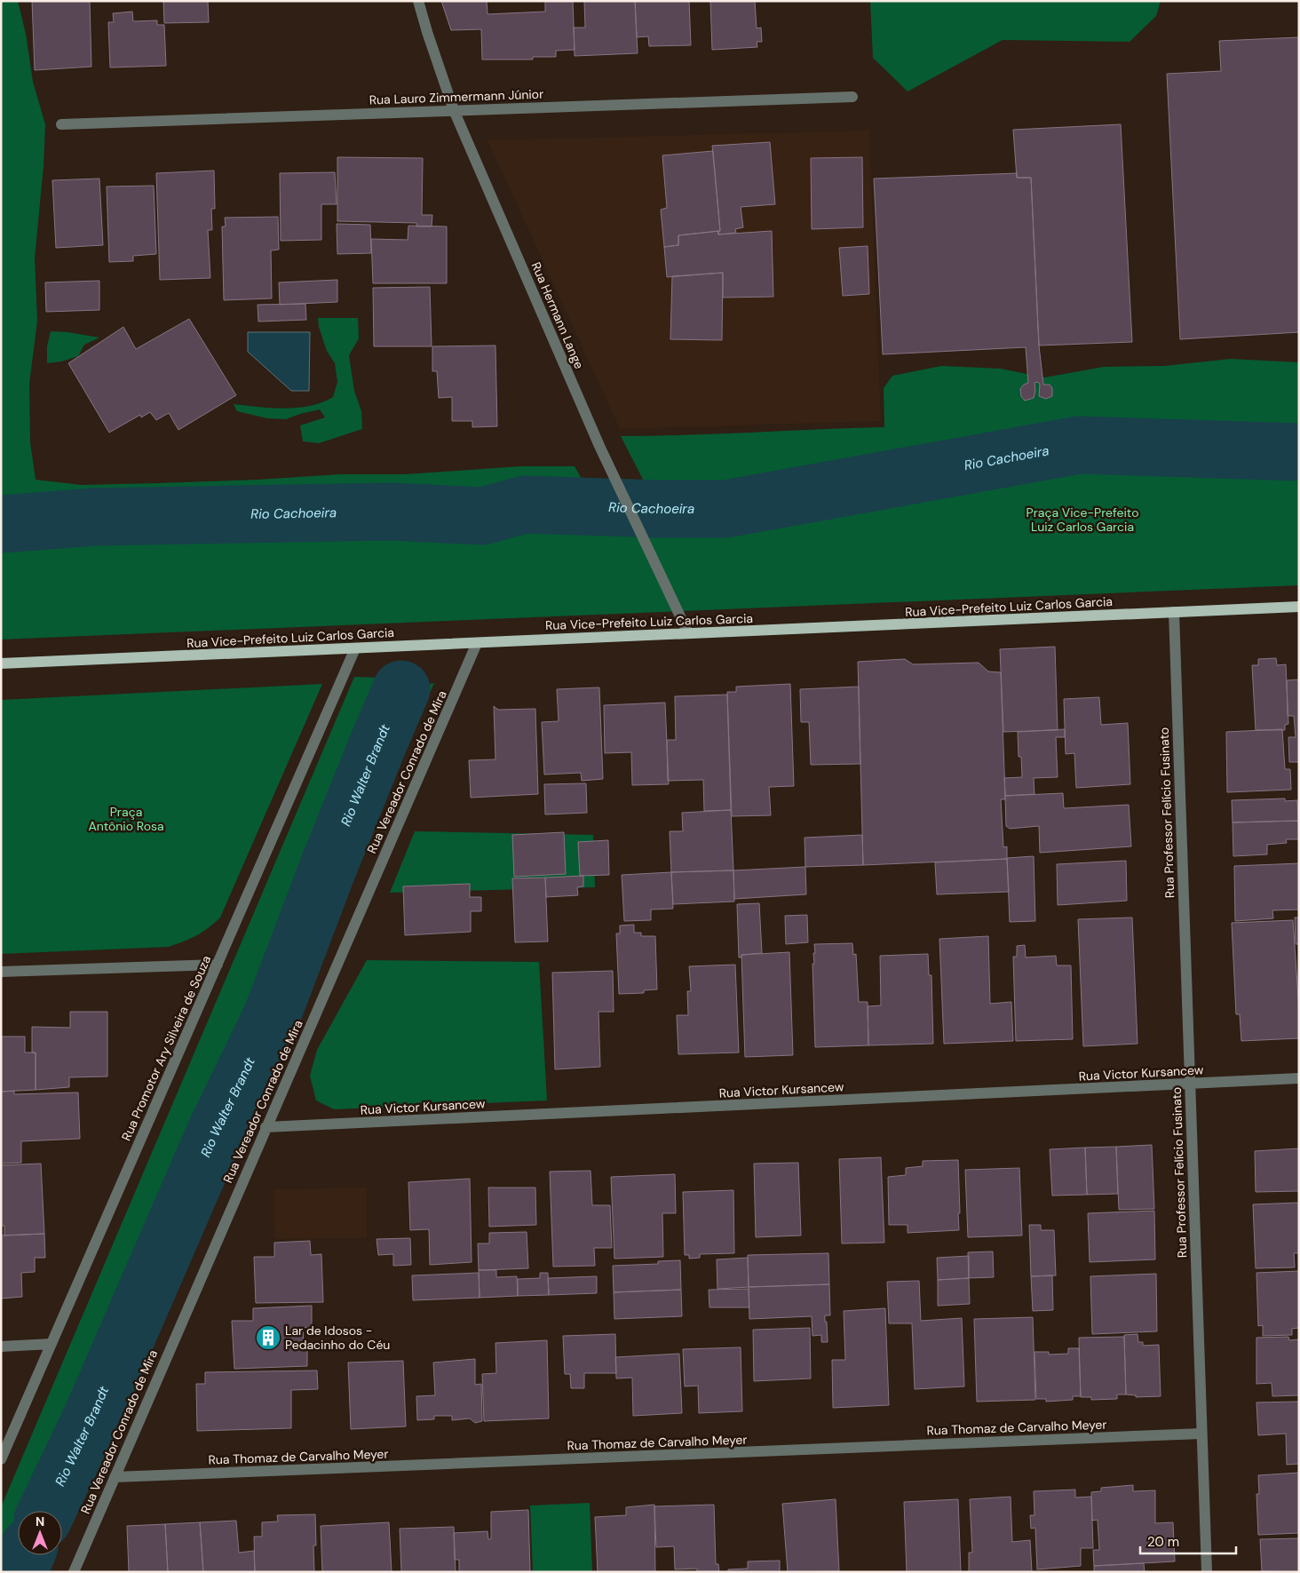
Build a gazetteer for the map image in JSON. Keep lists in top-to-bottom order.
{
  "streets": {
    "main road": ["Rua Vice-Prefeito Luiz Carlos Garcia"],
    "street": [
      "Rua Lauro Zimmermann Júnior",
      "Rua Hermann Lange",
      "Rua Vereador Conrado de Mira",
      "Rua Professor Felício Fusinato",
      "Rua Promotor Ary Silveira de Souza",
      "Rua Victor Kursancew",
      "Rua Thomaz de Carvalho Meyer"
    ]
  },
  "crossings": [
    ["Rua Lauro Zimmermann Júnior", "Rua Hermann Lange"],
    ["Rua Hermann Lange", "Rua Vice-Prefeito Luiz Carlos Garcia"],
    ["Rua Vice-Prefeito Luiz Carlos Garcia", "Rua Vereador Conrado de Mira"],
    ["Rua Vice-Prefeito Luiz Carlos Garcia", "Rua Professor Felício Fusinato"],
    ["Rua Vice-Prefeito Luiz Carlos Garcia", "Rua Promotor Ary Silveira de Souza"],
    ["Rua Vereador Conrado de Mira", "Rua Victor Kursancew"],
    ["Rua Vereador Conrado de Mira", "Rua Thomaz de Carvalho Meyer"],
    ["Rua Professor Felício Fusinato", "Rua Victor Kursancew"],
    ["Rua Professor Felício Fusinato", "Rua Thomaz de Carvalho Meyer"]
  ],
  "water": ["Rio Cachoeira", "Rio Walter Brandt"],
  "parks": ["Praça Vice-Prefeito Luiz Carlos Garcia", "Praça Antônio Rosa"],
  "places": {
    "building": ["Lar de Idosos - Pedacinho do Céu"]
  },
  "scale_bar": "20 m",
  "north": "top"
}
